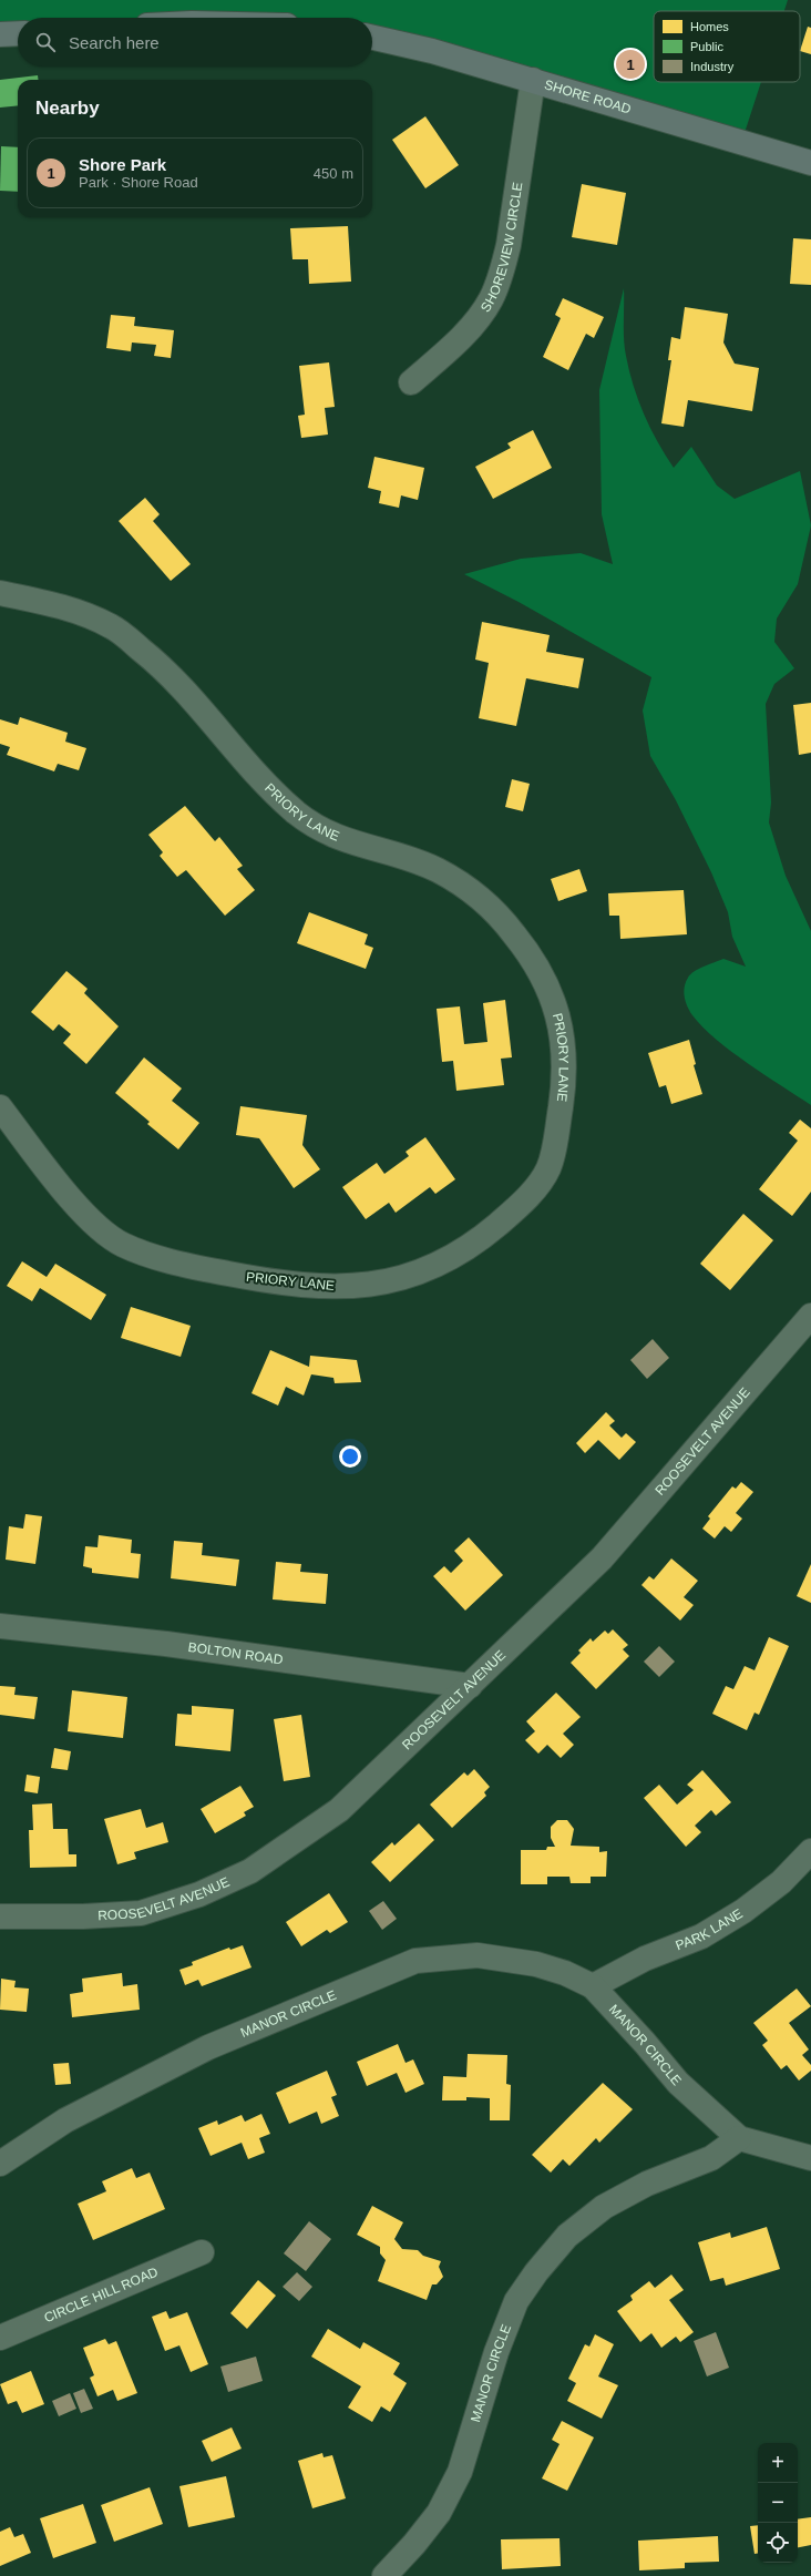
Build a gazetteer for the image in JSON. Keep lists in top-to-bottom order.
{
  "streets": {
    "main road": ["SHORE ROAD"],
    "street": [
      "SHOREVIEW CIRCLE",
      "PRIORY LANE",
      "ROOSEVELT AVENUE",
      "BOLTON ROAD",
      "PARK LANE",
      "MANOR CIRCLE",
      "CIRCLE HILL ROAD"
    ]
  },
  "crossings": [
    ["SHORE ROAD", "SHOREVIEW CIRCLE"],
    ["ROOSEVELT AVENUE", "BOLTON ROAD"],
    ["PARK LANE", "MANOR CIRCLE"]
  ],
  "legend": ["Homes", "Public", "Industry"],
  "page": {
    "search": "Search here",
    "pins": "1",
    "heading": "Nearby",
    "list": [
      {
        "mark": "1",
        "name": "Shore Park",
        "note": "Park · Shore Road",
        "value": "450 m"
      }
    ],
    "map_buttons": ["+", "−"]
  }
}
